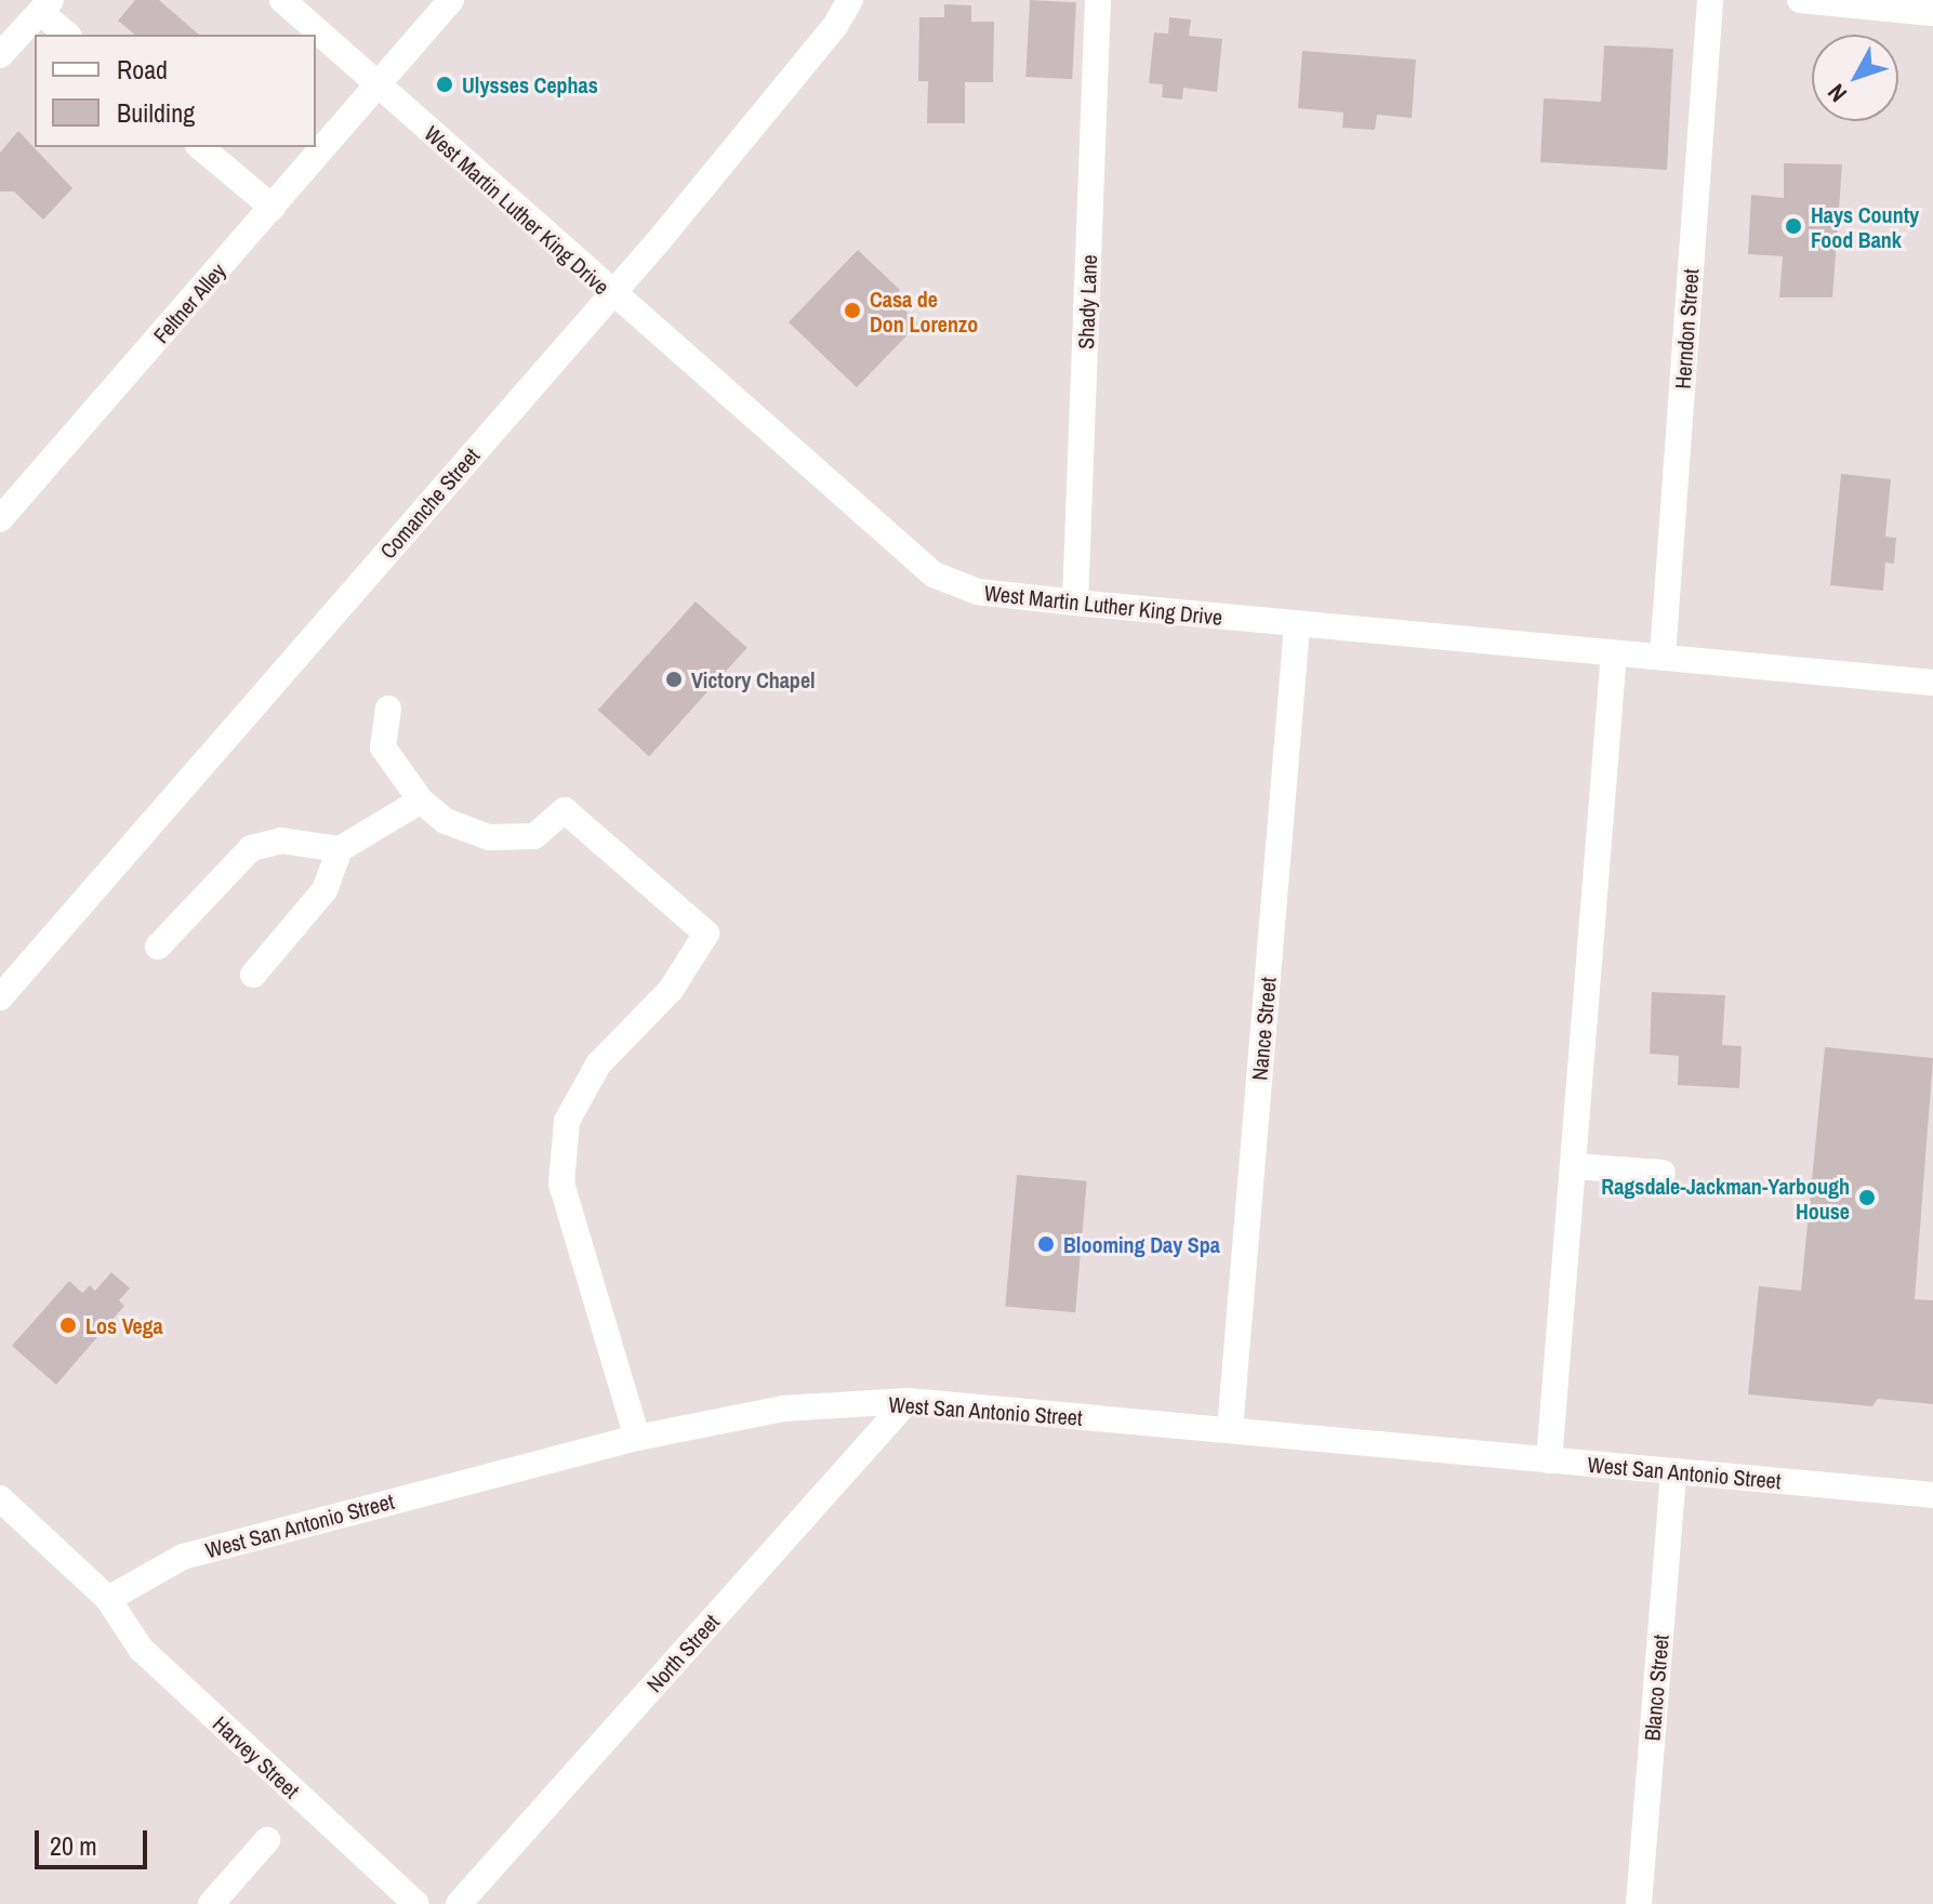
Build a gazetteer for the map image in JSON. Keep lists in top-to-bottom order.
{
  "streets": {
    "street": [
      "West Martin Luther King Drive",
      "Shady Lane",
      "Feltner Alley",
      "Herndon Street",
      "Comanche Street",
      "Nance Street",
      "West San Antonio Street",
      "North Street",
      "Blanco Street",
      "Harvey Street"
    ]
  },
  "crossings": [
    ["West Martin Luther King Drive", "Shady Lane"],
    ["West Martin Luther King Drive", "Feltner Alley"],
    ["West Martin Luther King Drive", "Herndon Street"],
    ["West Martin Luther King Drive", "Comanche Street"],
    ["West Martin Luther King Drive", "Nance Street"],
    ["Nance Street", "West San Antonio Street"],
    ["West San Antonio Street", "North Street"],
    ["West San Antonio Street", "Blanco Street"],
    ["West San Antonio Street", "Harvey Street"]
  ],
  "places": [
    "Ulysses Cephas",
    "Hays County Food Bank",
    "Casa de Don Lorenzo",
    "Victory Chapel",
    "Ragsdale-Jackman-Yarbough House",
    "Blooming Day Spa",
    "Los Vega"
  ],
  "legend": ["Road", "Building"],
  "scale_bar": "20 m",
  "north": "bottom left"
}
